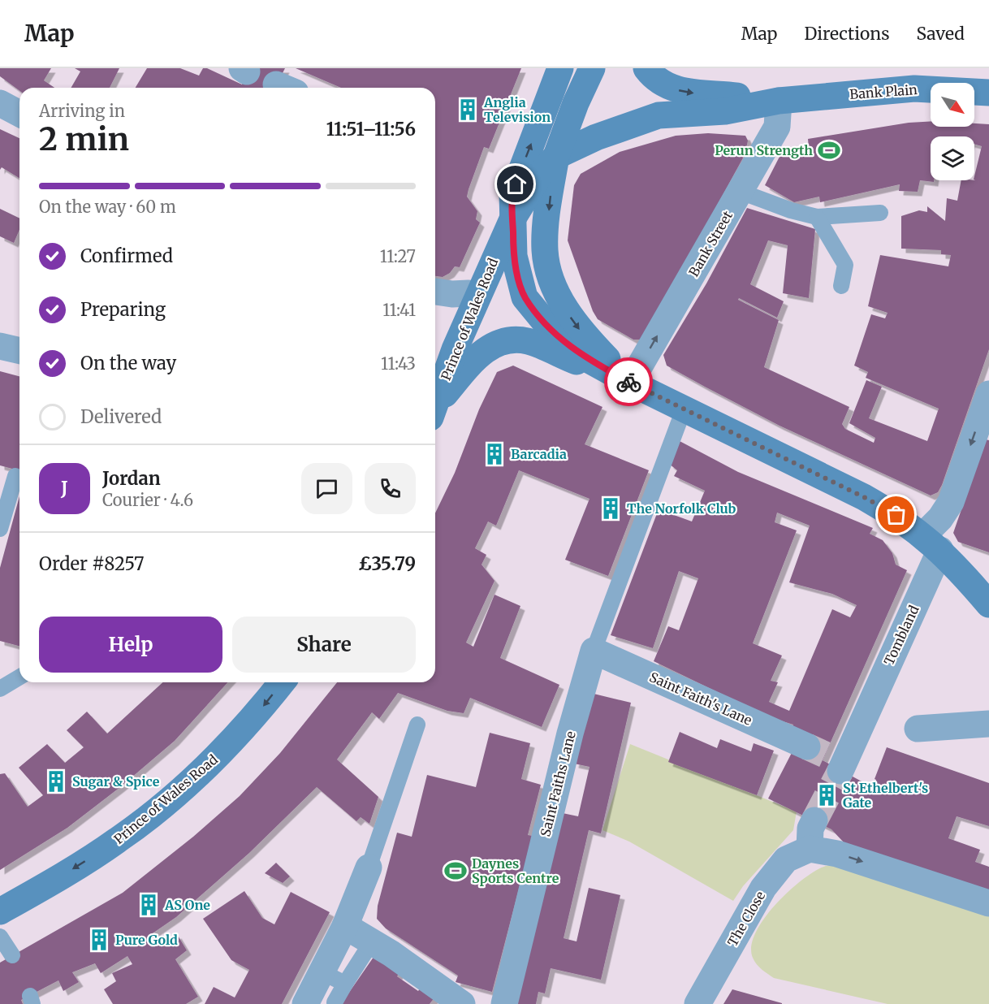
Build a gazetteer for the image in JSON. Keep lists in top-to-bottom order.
{
  "streets": {
    "street": [
      "Bank Plain",
      "Bank Street",
      "Prince of Wales Road",
      "Tombland",
      "Saint Faith's Lane",
      "Saint Faiths Lane",
      "The Close"
    ]
  },
  "crossings": [
    ["Bank Plain", "Bank Street"],
    ["Bank Plain", "Prince of Wales Road"],
    ["Tombland", "Saint Faith's Lane"],
    ["Saint Faith's Lane", "Saint Faiths Lane"]
  ],
  "one_way": ["Prince of Wales Road"],
  "places": {
    "building": [
      "Anglia Television",
      "Barcadia",
      "The Norfolk Club",
      "Sugar & Spice",
      "St Ethelbert's Gate",
      "AS One",
      "Pure Gold"
    ],
    "sports": ["Perun Strength", "Daynes Sports Centre"]
  },
  "north": "bottom right",
  "page": {
    "header": "Map",
    "nav": ["Map", "Directions", "Saved"],
    "heading": ["2 min", "Arriving in", "11:51–11:56"],
    "panel": [
      "Jordan",
      "Courier · 4.6",
      "Order #8257",
      "£35.79"
    ],
    "bar": "On the way · 60 m",
    "list": [
      ["Confirmed", "11:27"],
      ["Preparing", "11:41"],
      ["On the way", "11:43"],
      "Delivered"
    ],
    "round": "J",
    "buttons": ["Help", "Share"]
  }
}
